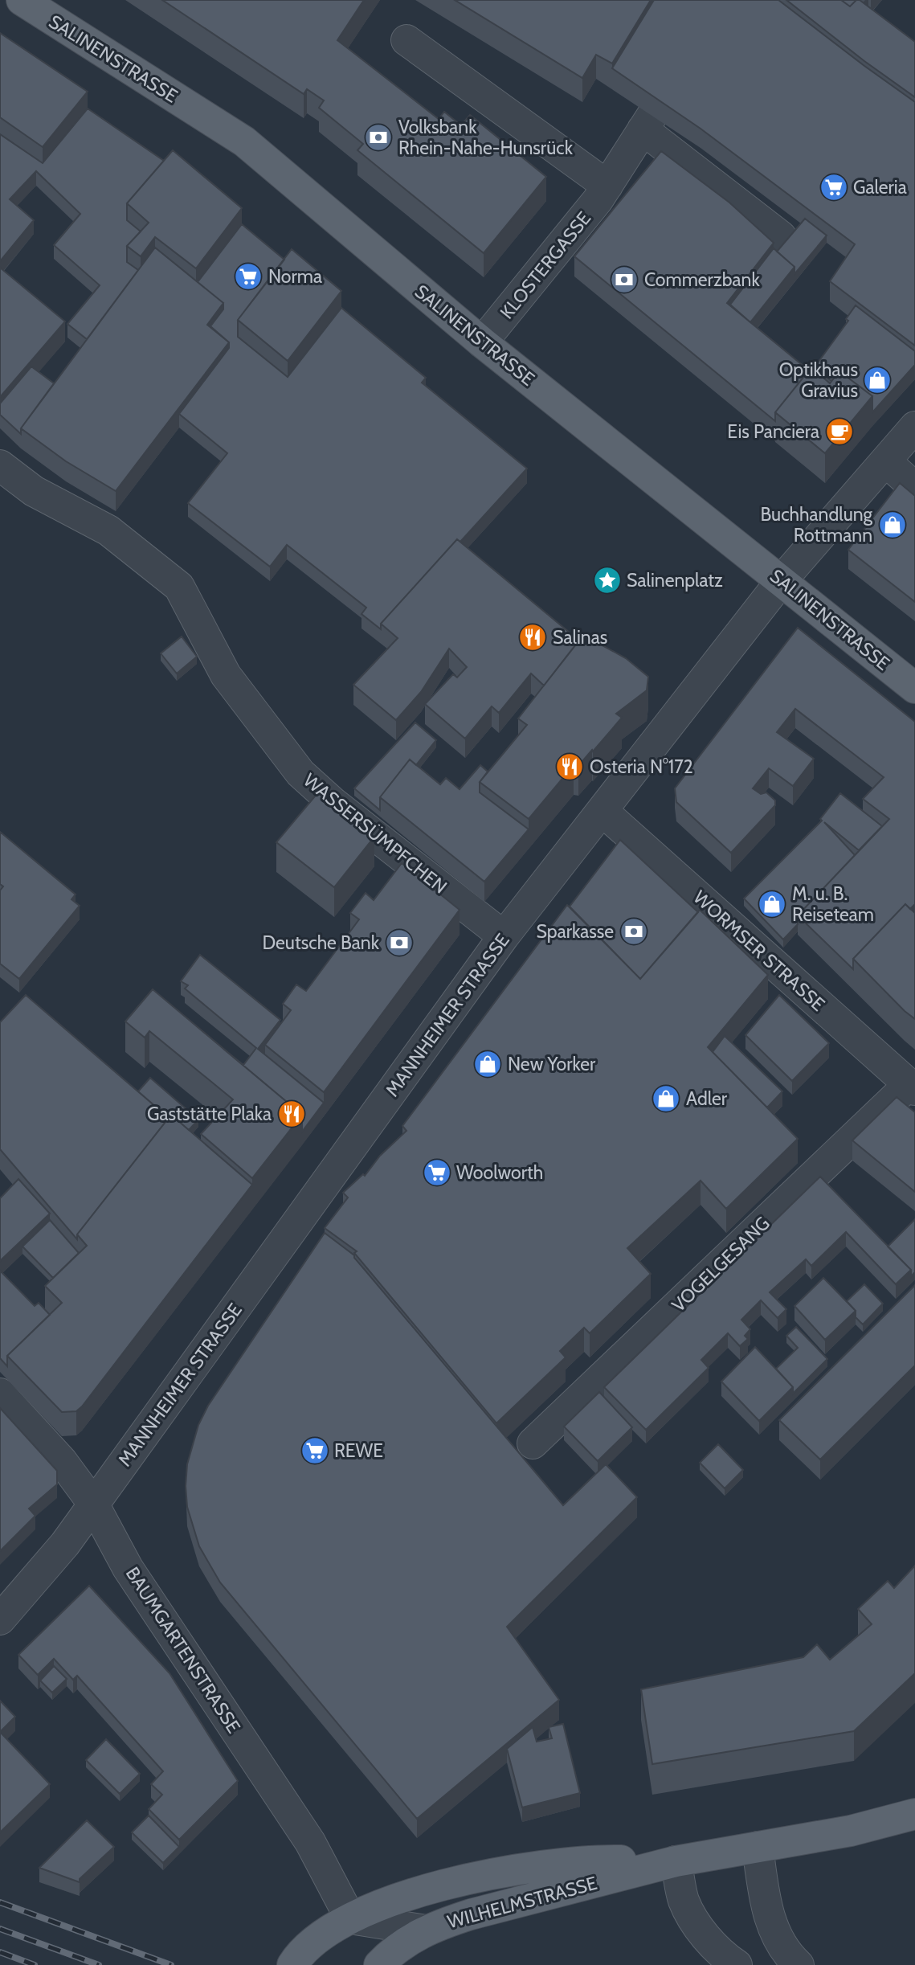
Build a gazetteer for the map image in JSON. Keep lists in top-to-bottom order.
{
  "streets": {
    "main road": ["SALINENSTRASSE", "WILHELMSTRASSE"],
    "street": [
      "KLOSTERGASSE",
      "WASSERSÜMPFCHEN",
      "WORMSER STRASSE",
      "MANNHEIMER STRASSE",
      "VOGELGESANG",
      "BAUMGARTENSTRASSE"
    ]
  },
  "crossings": [
    ["SALINENSTRASSE", "KLOSTERGASSE"],
    ["SALINENSTRASSE", "MANNHEIMER STRASSE"],
    ["WASSERSÜMPFCHEN", "MANNHEIMER STRASSE"],
    ["WORMSER STRASSE", "MANNHEIMER STRASSE"],
    ["WORMSER STRASSE", "VOGELGESANG"],
    ["MANNHEIMER STRASSE", "BAUMGARTENSTRASSE"],
    ["BAUMGARTENSTRASSE", "WILHELMSTRASSE"]
  ],
  "places": {
    "bank": [
      "Volksbank Rhein-Nahe-Hunsrück",
      "Commerzbank",
      "Sparkasse",
      "Deutsche Bank"
    ],
    "supermarket": [
      "Galeria",
      "Norma",
      "Woolworth",
      "REWE"
    ],
    "shop": [
      "Optikhaus Gravius",
      "Buchhandlung Rottmann",
      "M. u. B. Reiseteam",
      "New Yorker",
      "Adler"
    ],
    "cafe": ["Eis Panciera"],
    "place": ["Salinenplatz"],
    "restaurant": ["Salinas", "Osteria N°172", "Gaststätte Plaka"]
  }
}
